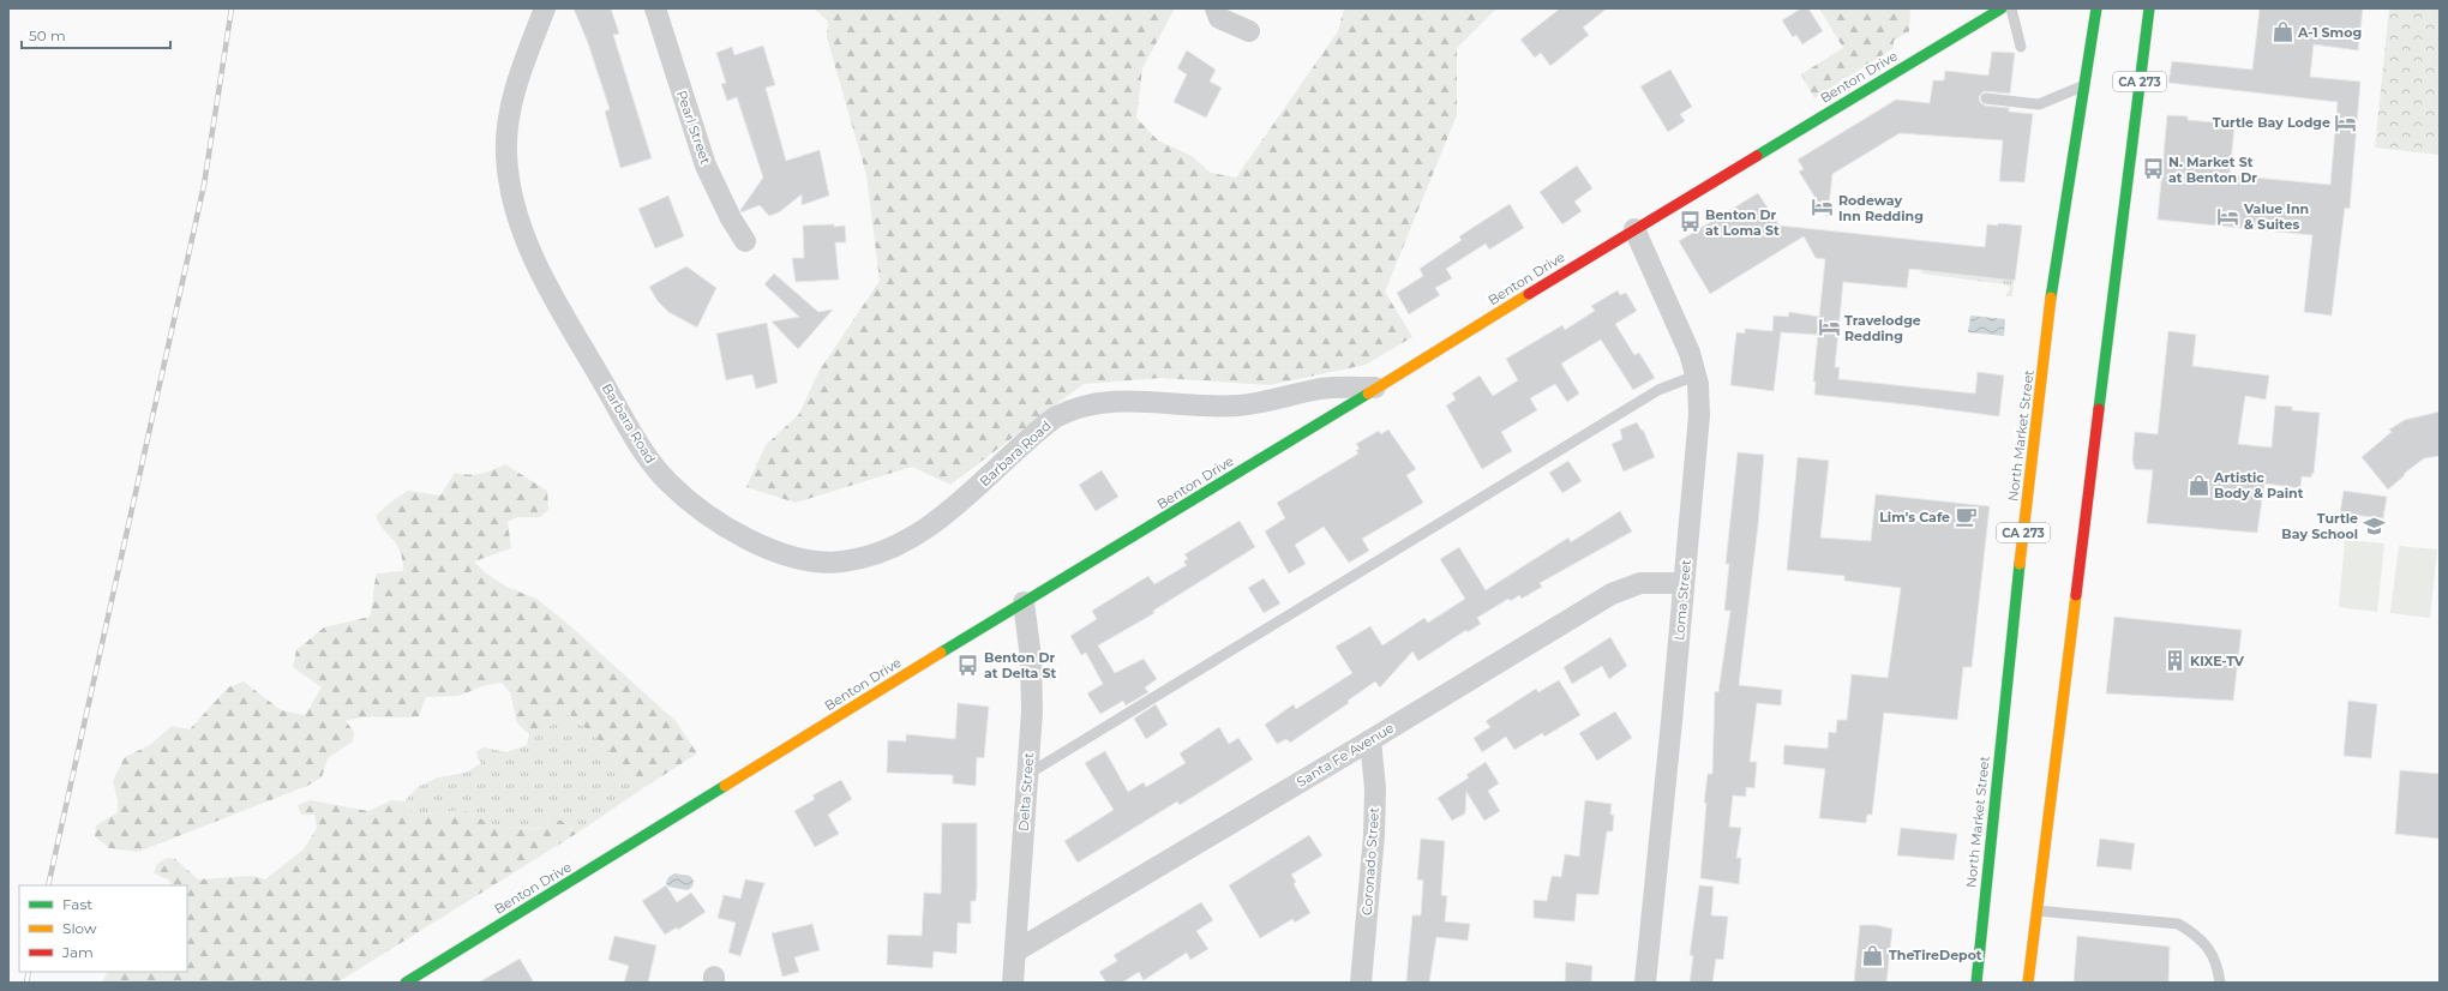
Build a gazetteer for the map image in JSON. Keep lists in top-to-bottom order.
{
  "streets": {
    "main road": ["Benton Drive", "CA 273", "North Market Street"],
    "street": [
      "Pearl Street",
      "Barbara Road",
      "Loma Street",
      "Santa Fe Avenue",
      "Delta Street",
      "Coronado Street"
    ]
  },
  "crossings": [
    ["Benton Drive", "Barbara Road"],
    ["Benton Drive", "Loma Street"],
    ["Benton Drive", "Delta Street"],
    ["Loma Street", "Santa Fe Avenue"],
    ["Santa Fe Avenue", "Delta Street"],
    ["Santa Fe Avenue", "Coronado Street"]
  ],
  "places": {
    "shop": ["A-1 Smog", "Artistic Body & Paint", "TheTireDepot"],
    "hotel": [
      "Turtle Bay Lodge",
      "Rodeway Inn Redding",
      "Value Inn & Suites",
      "Travelodge Redding"
    ],
    "bus stop": ["N. Market St at Benton Dr", "Benton Dr at Loma St", "Benton Dr at Delta St"],
    "cafe": ["Lim's Cafe"],
    "school or university": ["Turtle Bay School"],
    "building": ["KIXE-TV"]
  },
  "legend": ["Fast", "Slow", "Jam"],
  "scale_bar": "50 m"
}
